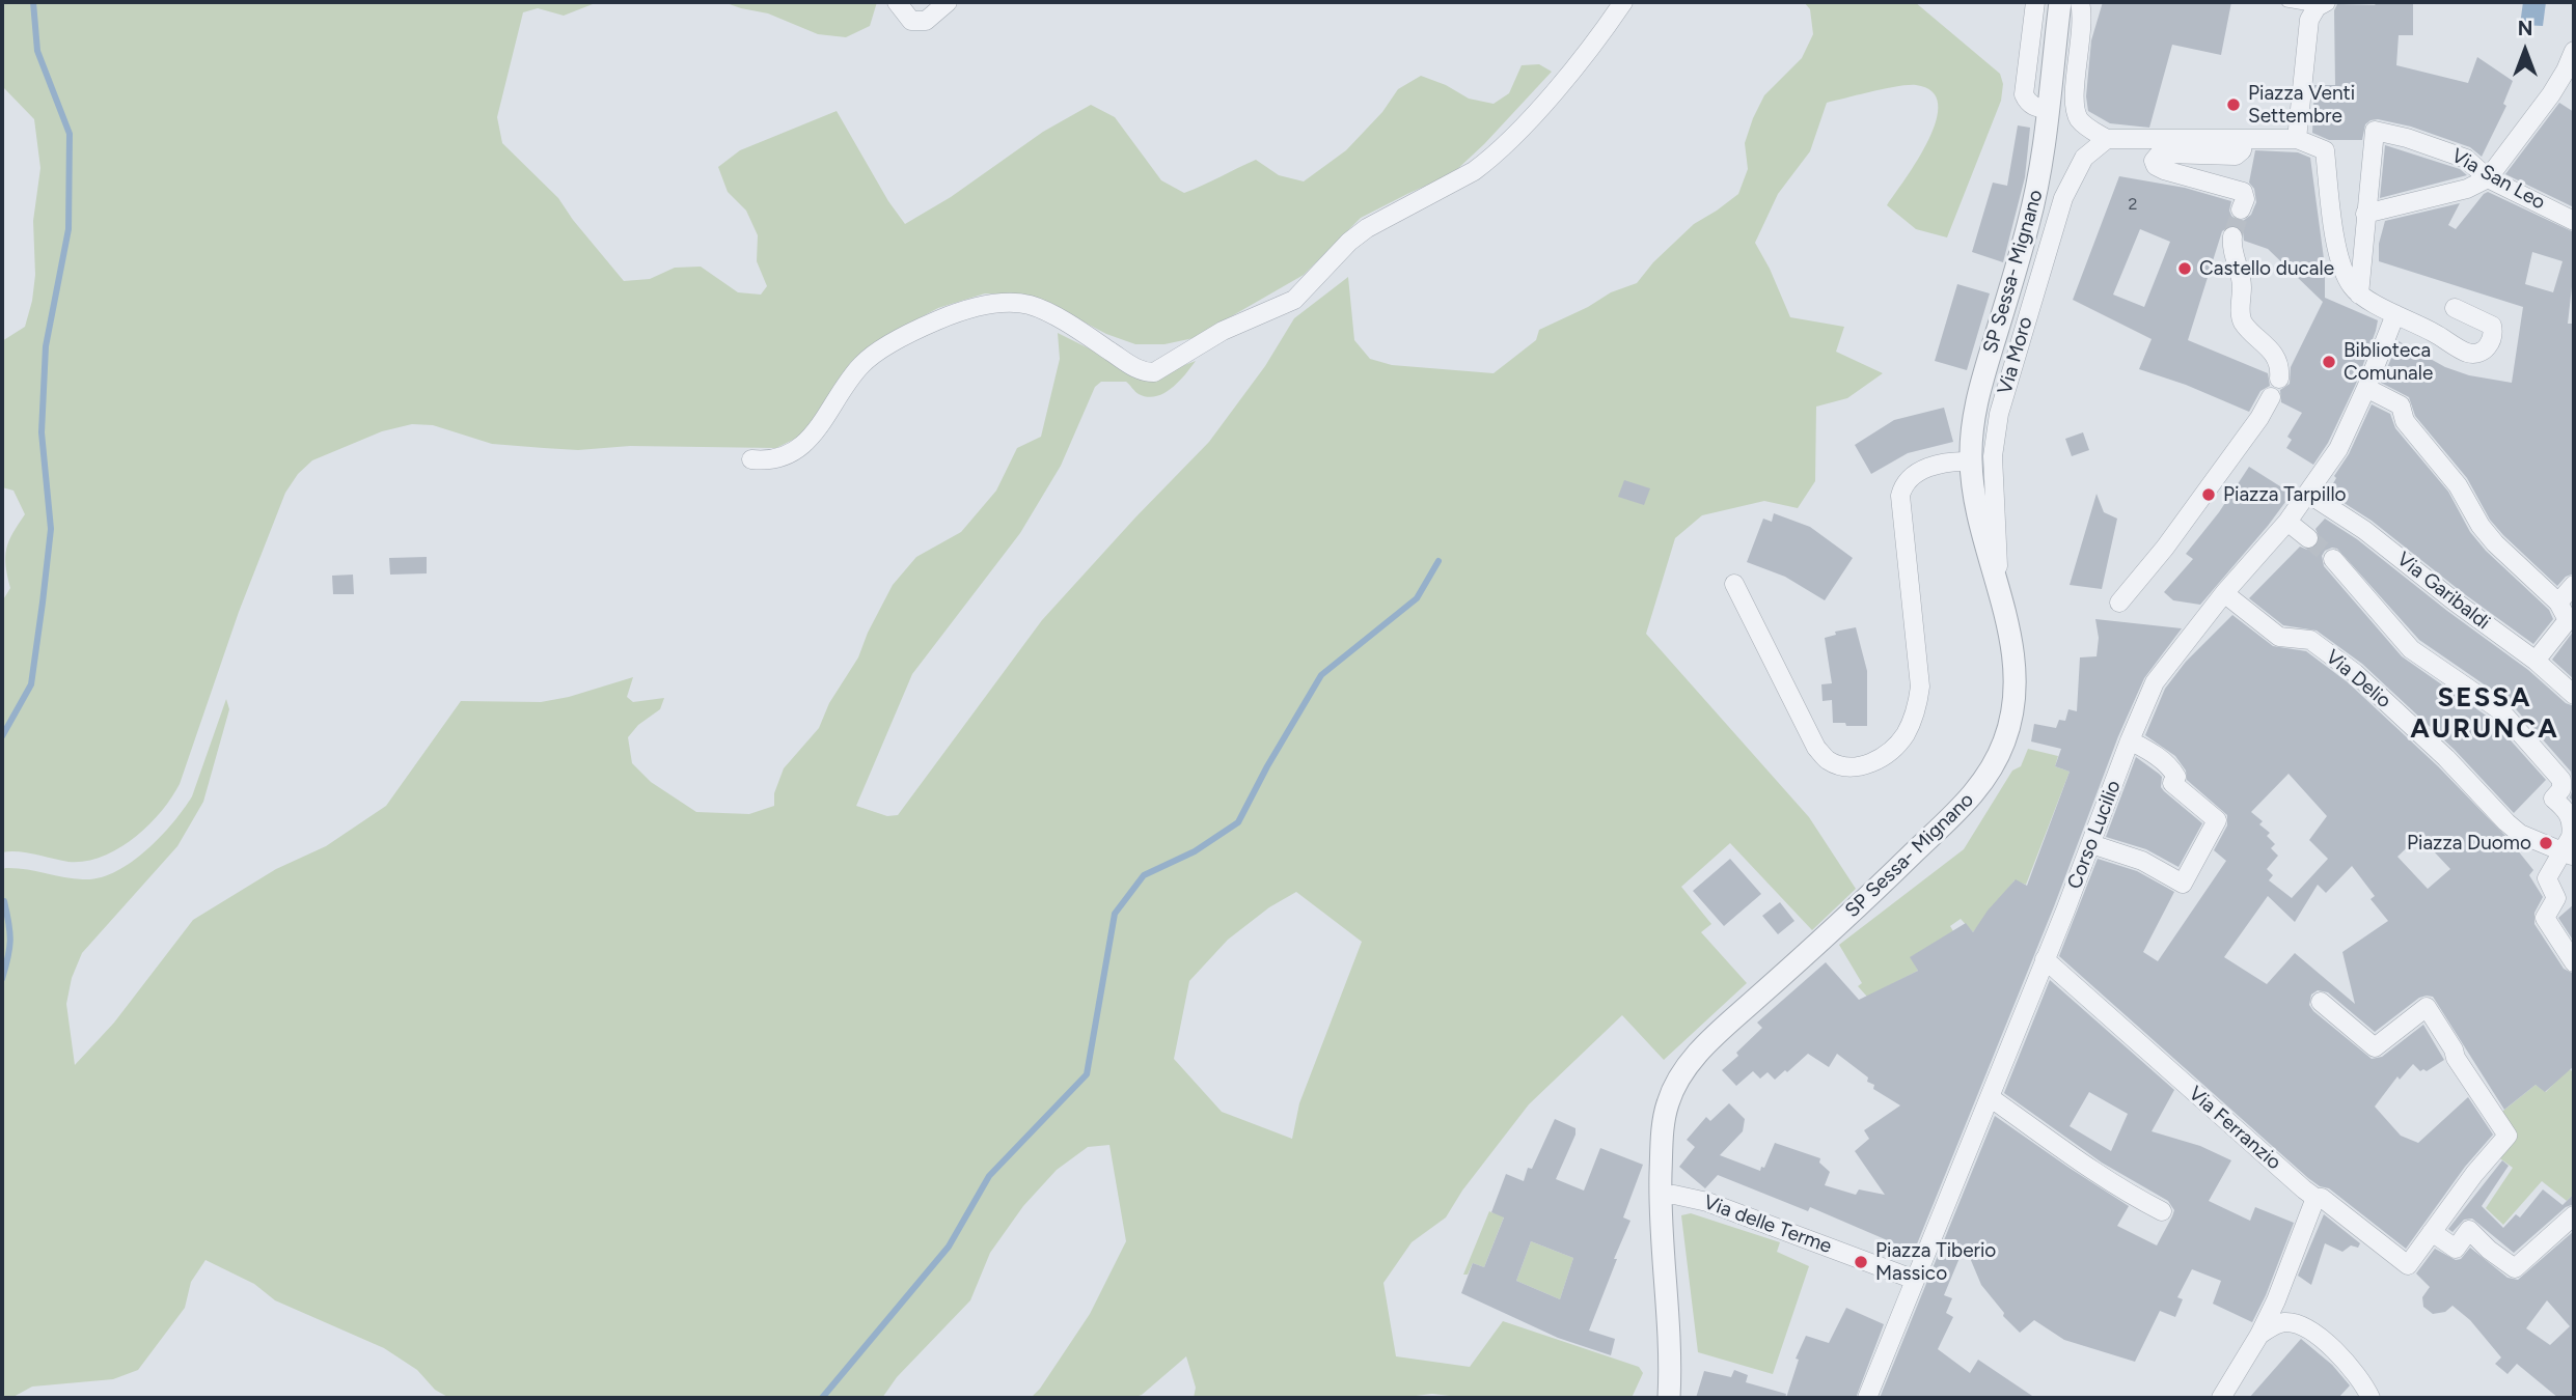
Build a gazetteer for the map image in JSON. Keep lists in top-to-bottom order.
{
  "streets": {
    "street": [
      "Via San Leo",
      "SP Sessa- Mignano",
      "Via Moro",
      "Via Garibaldi",
      "Via Delio",
      "Corso Lucilio",
      "Via Ferranzio",
      "Via delle Terme"
    ]
  },
  "crossings": [
    ["SP Sessa- Mignano", "Via Moro"],
    ["SP Sessa- Mignano", "Via delle Terme"],
    ["Via Garibaldi", "Corso Lucilio"],
    ["Via Delio", "Corso Lucilio"],
    ["Corso Lucilio", "Via Ferranzio"],
    ["Corso Lucilio", "Via delle Terme"]
  ],
  "districts": ["SESSA AURUNCA"],
  "places": [
    "Piazza Venti Settembre",
    "Castello ducale",
    "Biblioteca Comunale",
    "Piazza Tarpillo",
    "Piazza Duomo",
    "Piazza Tiberio Massico"
  ],
  "house_numbers": ["2"],
  "north": "top"
}
